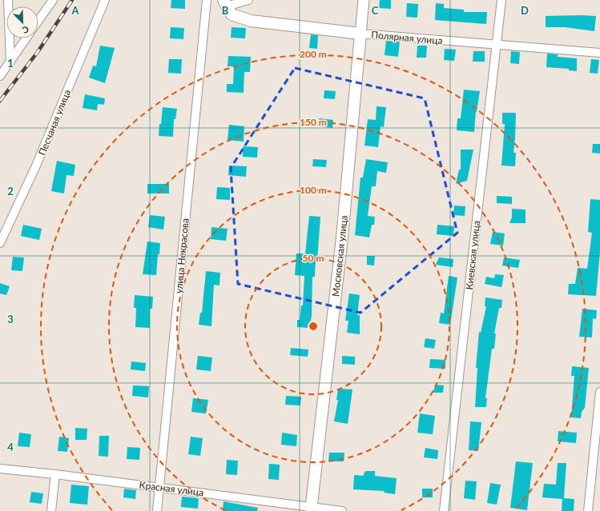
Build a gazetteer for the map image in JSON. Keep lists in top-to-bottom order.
{
  "streets": {
    "main road": ["Полярная улица", "Московская улица"],
    "street": [
      "Песчаная улица",
      "Киевская улица",
      "улица Некрасова",
      "Красная улица"
    ]
  },
  "crossings": [
    ["Полярная улица", "Киевская улица"],
    ["Полярная улица", "Московская улица"],
    ["улица Некрасова", "Красная улица"],
    ["Московская улица", "Красная улица"]
  ],
  "north": "bottom right",
  "grid": {
    "columns": [
      "A",
      "B",
      "C",
      "D"
    ],
    "rows": [
      "1",
      "2",
      "3",
      "4"
    ]
  },
  "rings": [
    "200 m",
    "150 m",
    "100 m",
    "50 m"
  ]
}
